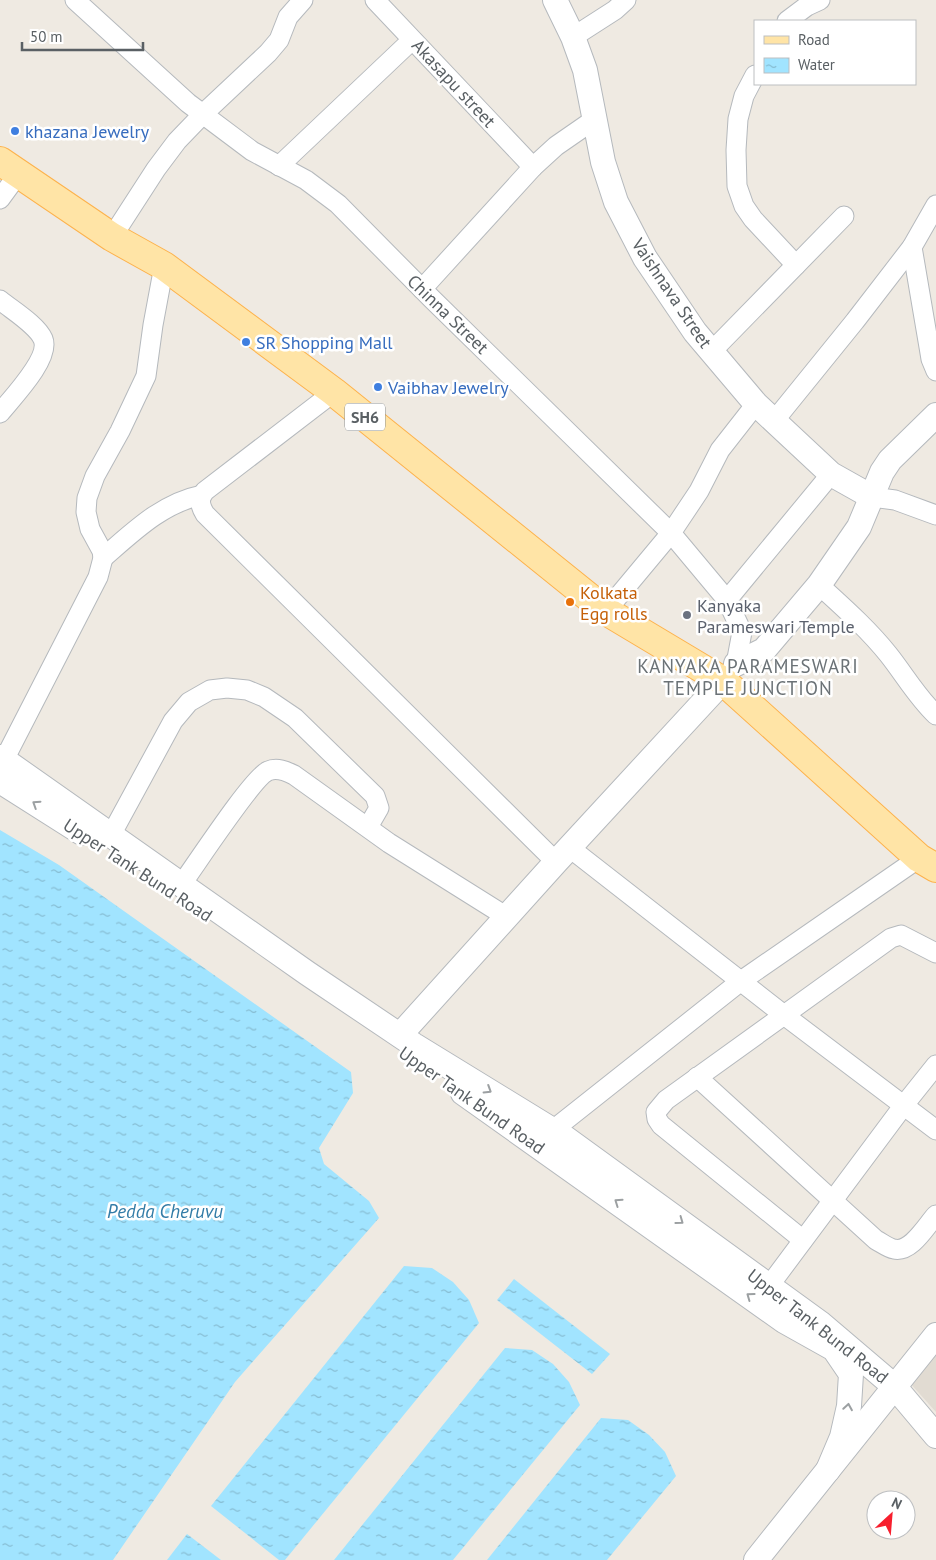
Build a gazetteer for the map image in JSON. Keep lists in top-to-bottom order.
{
  "streets": {
    "main road": ["SH6"],
    "street": [
      "Akasapu street",
      "Vaishnava Street",
      "Chinna Street",
      "Upper Tank Bund Road"
    ]
  },
  "crossings": [
    ["Chinna Street", "SH6"]
  ],
  "districts": ["KANYAKA PARAMESWARI TEMPLE JUNCTION"],
  "water": ["Pedda Cheruvu"],
  "places": [
    "khazana Jewelry",
    "SR Shopping Mall",
    "Vaibhav Jewelry",
    "Kolkata Egg rolls",
    "Kanyaka Parameswari Temple"
  ],
  "legend": ["Road", "Water"],
  "scale_bar": "50 m",
  "north": "top right"
}
